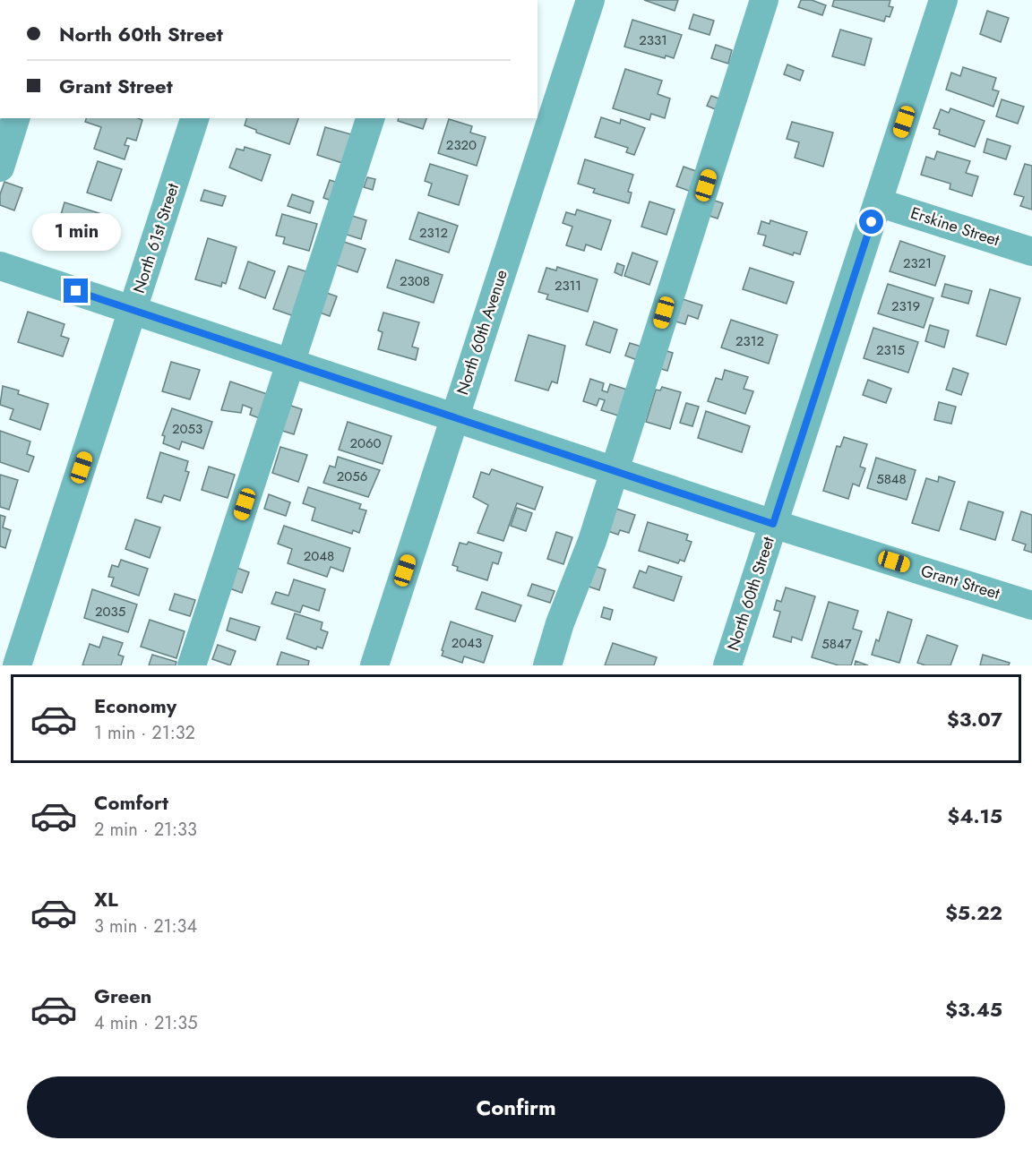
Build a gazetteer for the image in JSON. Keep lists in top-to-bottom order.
{
  "streets": {
    "street": [
      "Erskine Street",
      "North 61st Street",
      "North 60th Avenue",
      "Grant Street",
      "North 60th Street"
    ]
  },
  "crossings": [
    ["Erskine Street", "North 60th Street"],
    ["North 61st Street", "Grant Street"],
    ["North 60th Avenue", "Grant Street"],
    ["Grant Street", "North 60th Street"]
  ],
  "house_numbers": [
    "2331",
    "2320",
    "2312",
    "2321",
    "2308",
    "2311",
    "2319",
    "2312",
    "2315",
    "2053",
    "2060",
    "2056",
    "5848",
    "2048",
    "2035",
    "2043",
    "5847"
  ],
  "page": {
    "banner": ["North 60th Street", "Grant Street"],
    "bubble": "1 min",
    "list": [
      {
        "name": "Economy",
        "note": "1 min · 21:32",
        "value": "$3.07"
      },
      {
        "name": "Comfort",
        "note": "2 min · 21:33",
        "value": "$4.15"
      },
      {
        "name": "XL",
        "note": "3 min · 21:34",
        "value": "$5.22"
      },
      {
        "name": "Green",
        "note": "4 min · 21:35",
        "value": "$3.45"
      }
    ],
    "buttons": "Confirm"
  }
}
